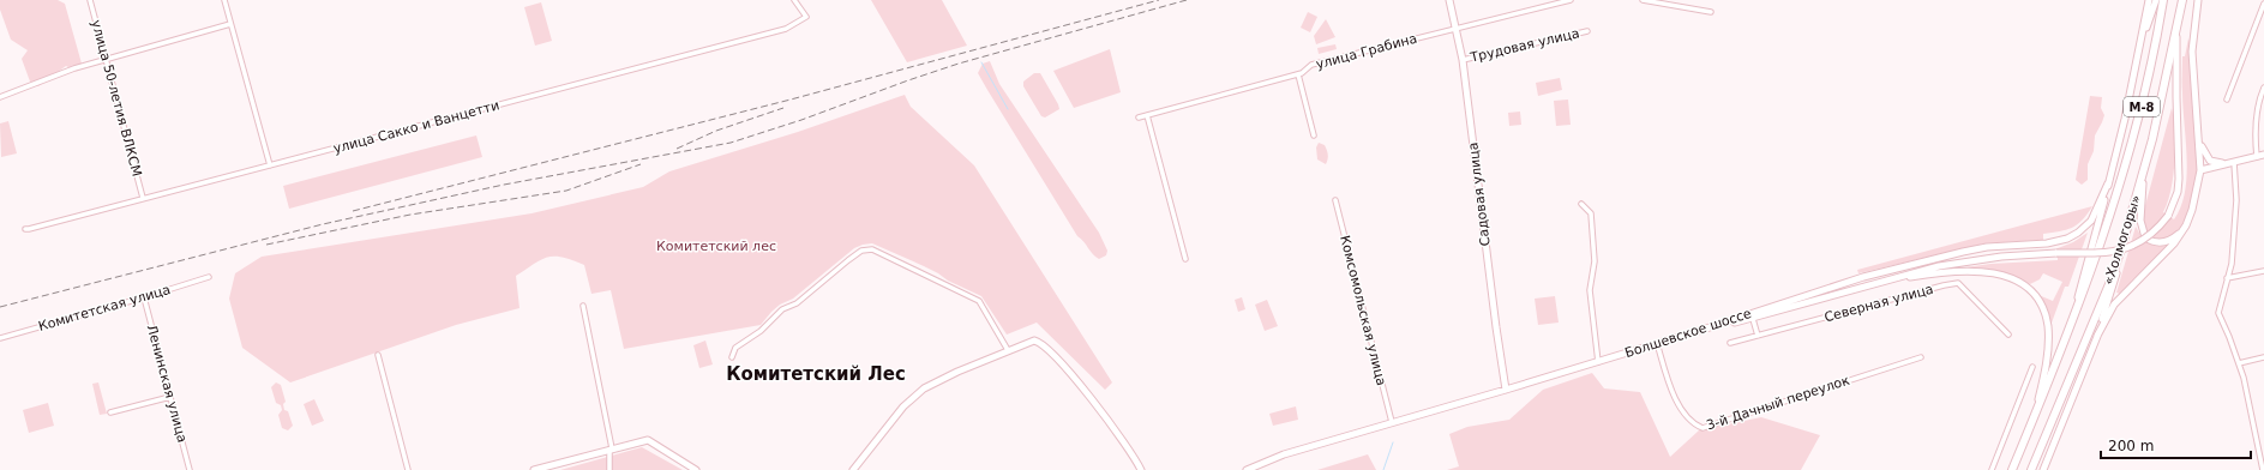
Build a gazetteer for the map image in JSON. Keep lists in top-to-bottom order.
{
  "streets": {
    "highway": ["М-8", "«Холмогоры»"],
    "main road": ["Садовая улица", "Болшевское шоссе"],
    "street": [
      "Трудовая улица",
      "улица Грабина",
      "улица 50-летия ВЛКСМ",
      "улица Сакко и Ванцетти",
      "Северная улица",
      "Комитетская улица",
      "Комсомольская улица",
      "Ленинская улица",
      "3-й Дачный переулок"
    ]
  },
  "crossings": [
    ["Трудовая улица", "Садовая улица"],
    ["улица Грабина", "Садовая улица"],
    ["улица 50-летия ВЛКСМ", "улица Сакко и Ванцетти"],
    ["Садовая улица", "Болшевское шоссе"],
    ["Комитетская улица", "Ленинская улица"],
    ["Комсомольская улица", "Болшевское шоссе"],
    ["Болшевское шоссе", "3-й Дачный переулок"]
  ],
  "districts": ["Комитетский Лес"],
  "parks": ["Комитетский лес"],
  "scale_bar": "200 m"
}
